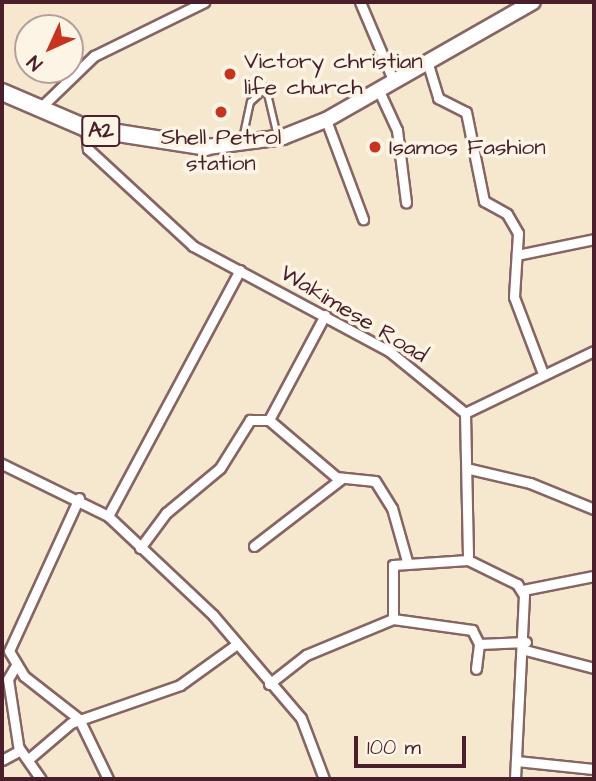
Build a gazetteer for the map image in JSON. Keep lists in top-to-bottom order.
{
  "streets": {
    "highway": ["A2"],
    "street": ["Wakimese Road"]
  },
  "crossings": [
    ["A2", "Wakimese Road"]
  ],
  "places": ["Victory christian life church", "Shell Petrol station", "Isamos Fashion"],
  "scale_bar": "100 m",
  "north": "bottom left"
}
